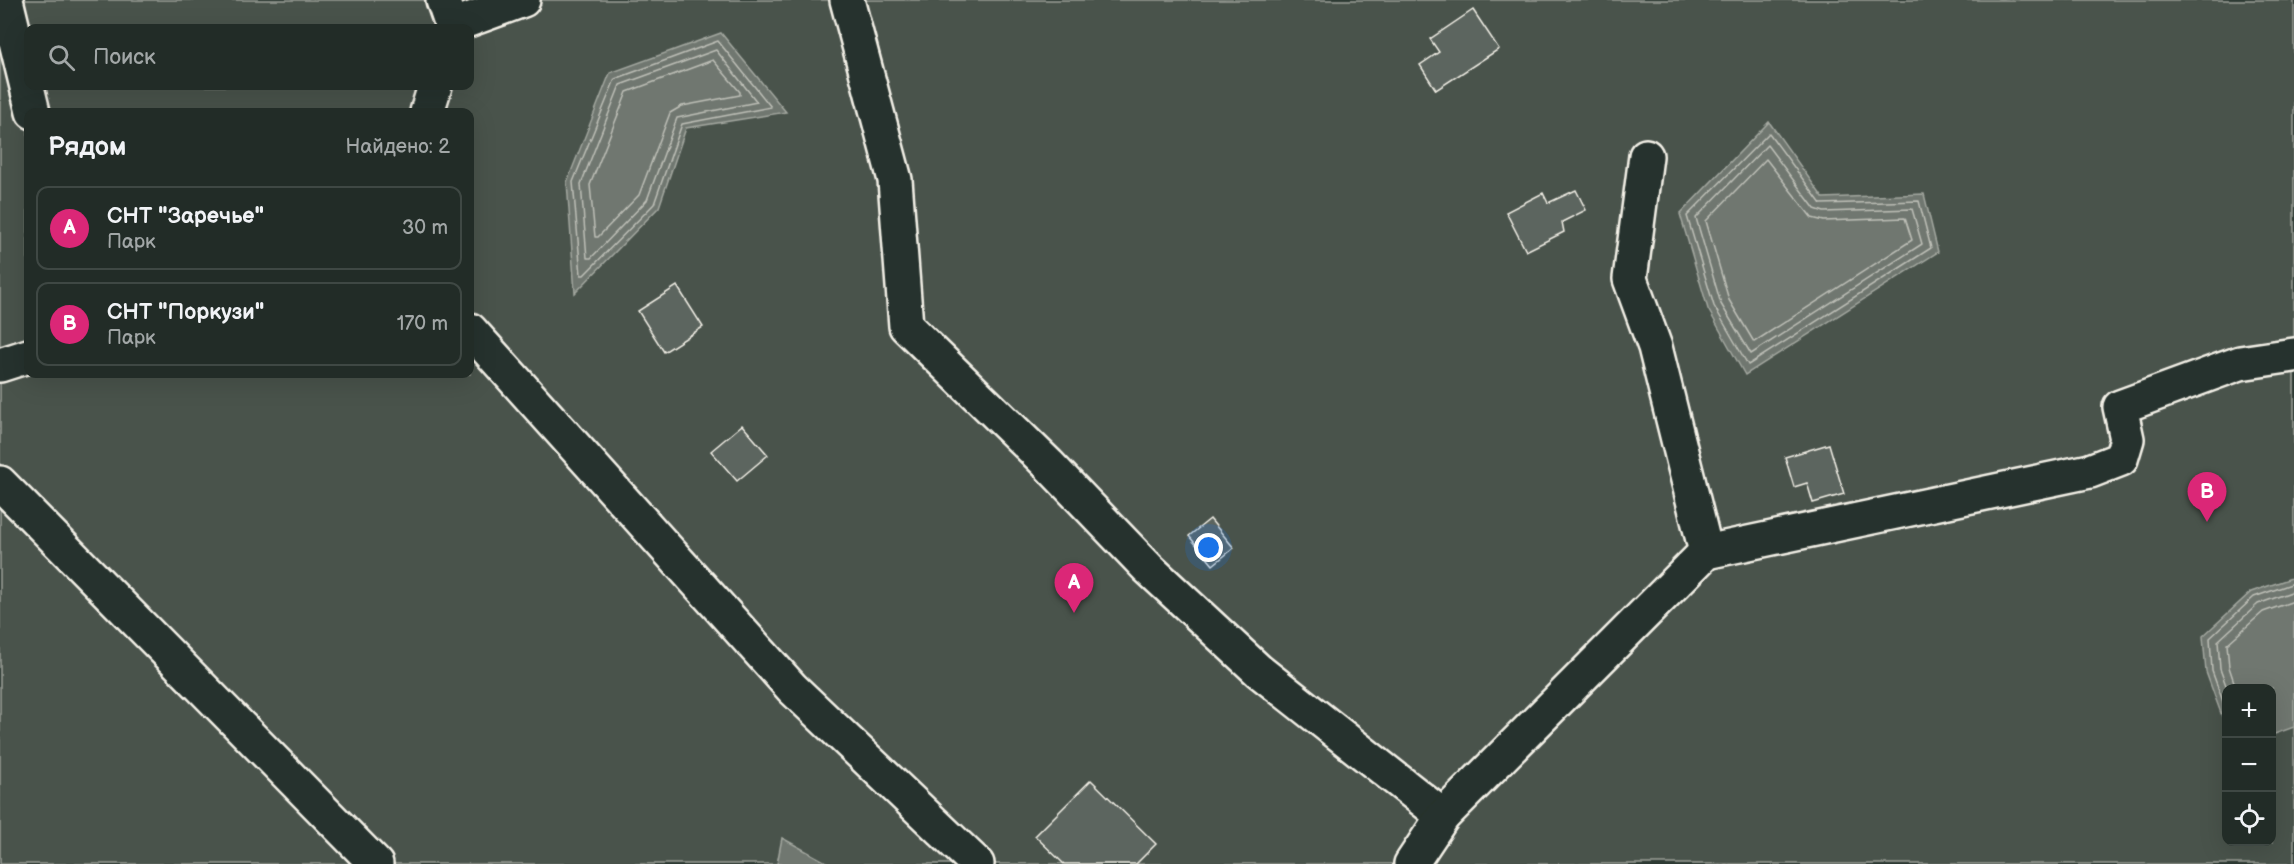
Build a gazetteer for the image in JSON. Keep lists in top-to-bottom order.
{
  "page": {
    "search": "Поиск",
    "heading": ["Рядом", "Найдено: 2"],
    "list": [
      {
        "mark": "A",
        "name": "СНТ \"Заречье\"",
        "note": "Парк",
        "value": "30 m"
      },
      {
        "mark": "B",
        "name": "СНТ \"Поркузи\"",
        "note": "Парк",
        "value": "170 m"
      }
    ],
    "pins": ["B", "A"],
    "map_buttons": ["+", "−"]
  }
}
